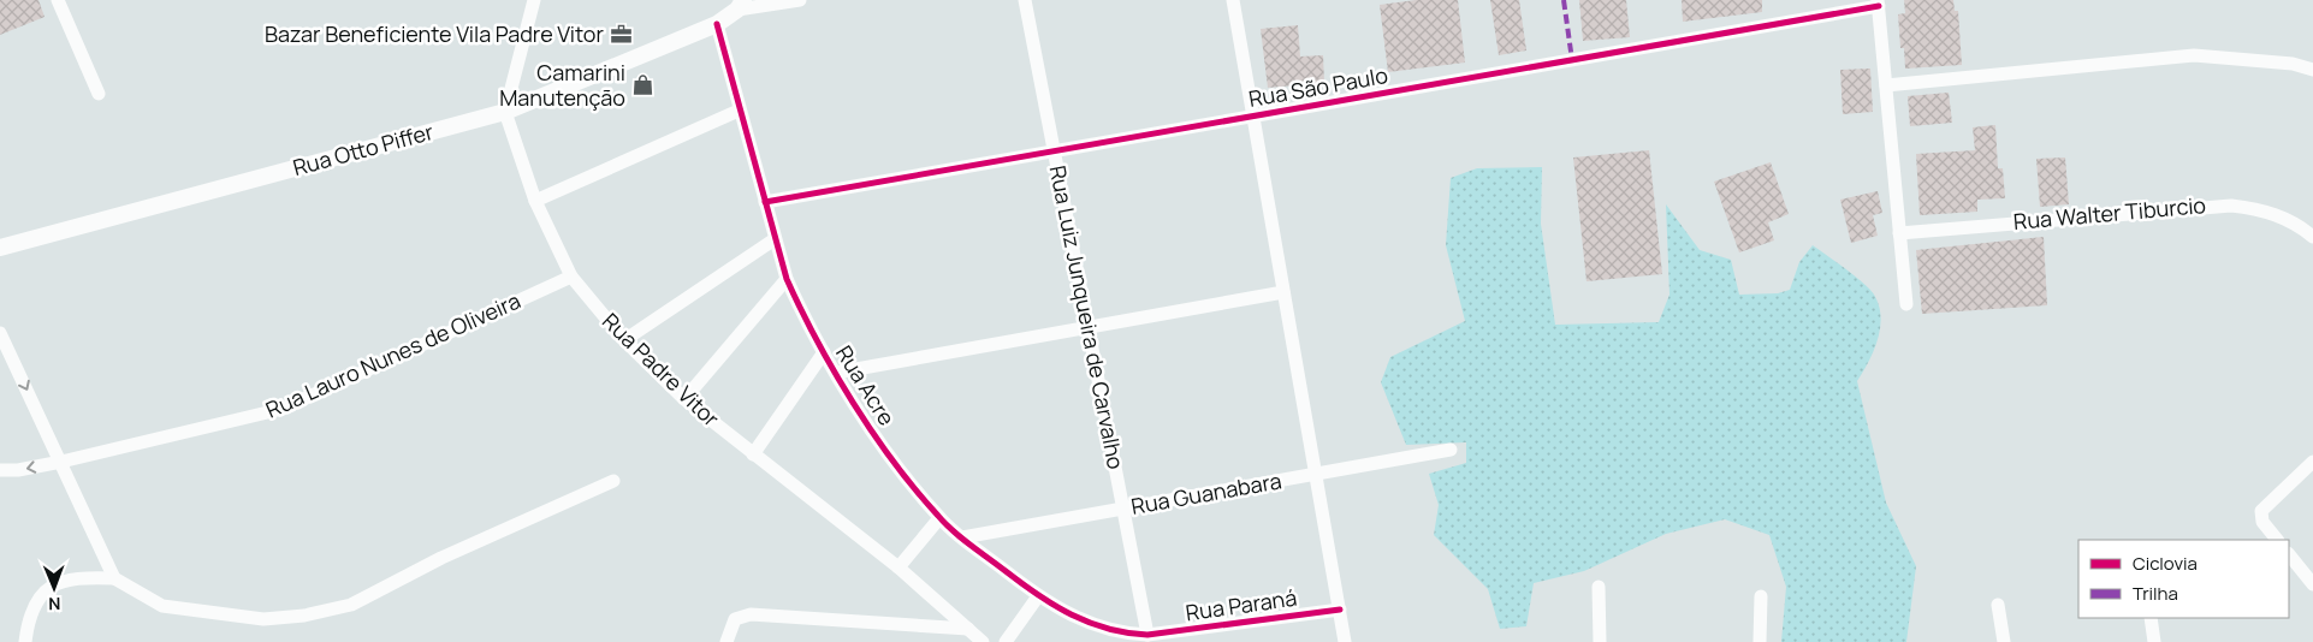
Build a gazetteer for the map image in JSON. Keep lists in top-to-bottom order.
{
  "streets": {
    "street": [
      "Rua São Paulo",
      "Rua Otto Piffer",
      "Rua Walter Tiburcio",
      "Rua Luiz Junqueira de Carvalho",
      "Rua Lauro Nunes de Oliveira",
      "Rua Padre Vitor",
      "Rua Acre",
      "Rua Guanabara",
      "Rua Paraná"
    ]
  },
  "crossings": [
    ["Rua São Paulo", "Rua Luiz Junqueira de Carvalho"],
    ["Rua São Paulo", "Rua Acre"],
    ["Rua Otto Piffer", "Rua Padre Vitor"],
    ["Rua Otto Piffer", "Rua Acre"],
    ["Rua Luiz Junqueira de Carvalho", "Rua Acre"],
    ["Rua Luiz Junqueira de Carvalho", "Rua Guanabara"],
    ["Rua Luiz Junqueira de Carvalho", "Rua Paraná"],
    ["Rua Lauro Nunes de Oliveira", "Rua Padre Vitor"],
    ["Rua Acre", "Rua Guanabara"],
    ["Rua Acre", "Rua Paraná"]
  ],
  "places": {
    "office": ["Bazar Beneficiente Vila Padre Vitor"],
    "shop": ["Camarini Manutenção"]
  },
  "legend": ["Ciclovia", "Trilha"],
  "north": "bottom"
}
